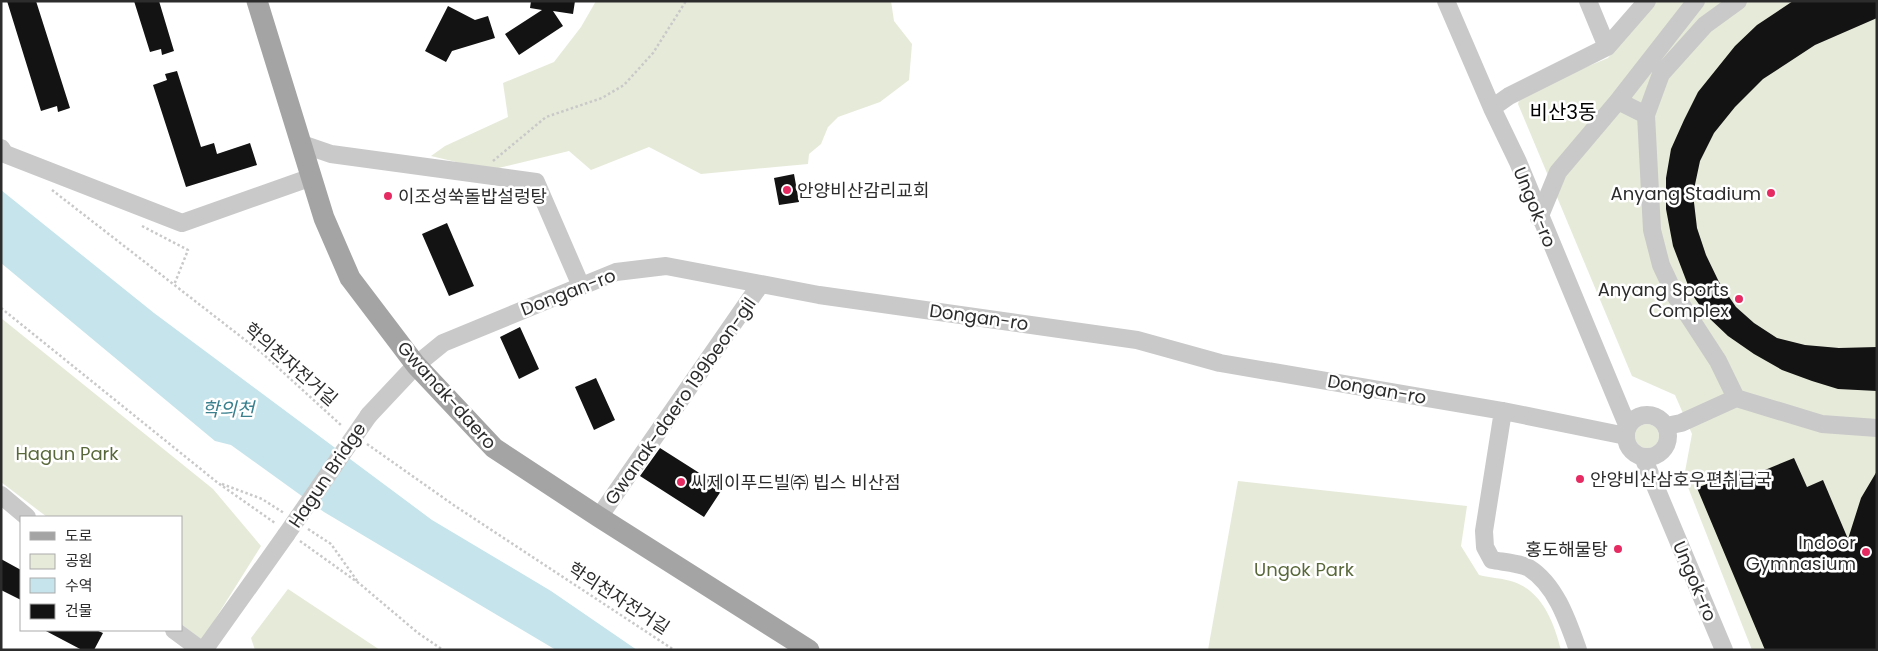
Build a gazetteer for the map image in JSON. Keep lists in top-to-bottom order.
{
  "streets": {
    "main road": ["Gwanak-daero"],
    "street": [
      "Ungok-ro",
      "Dongan-ro",
      "Gwanak-daero 199beon-gil",
      "Hagun Bridge"
    ],
    "path": ["학의천자전거길"]
  },
  "crossings": [
    ["Ungok-ro", "Dongan-ro"],
    ["Dongan-ro", "Gwanak-daero"],
    ["Dongan-ro", "Gwanak-daero 199beon-gil"],
    ["Dongan-ro", "Hagun Bridge"],
    ["Gwanak-daero", "Gwanak-daero 199beon-gil"]
  ],
  "districts": ["비산3동"],
  "water": ["학의천"],
  "parks": ["Hagun Park", "Ungok Park"],
  "places": [
    "안양비산감리교회",
    "Anyang Stadium",
    "이조성쑥돌밥설렁탕",
    "Anyang Sports Complex",
    "안양비산삼호우편취급국",
    "씨제이푸드빌㈜ 빕스 비산점",
    "홍도해물탕",
    "Indoor Gymnasium"
  ],
  "legend": [
    "도로",
    "공원",
    "수역",
    "건물"
  ]
}
